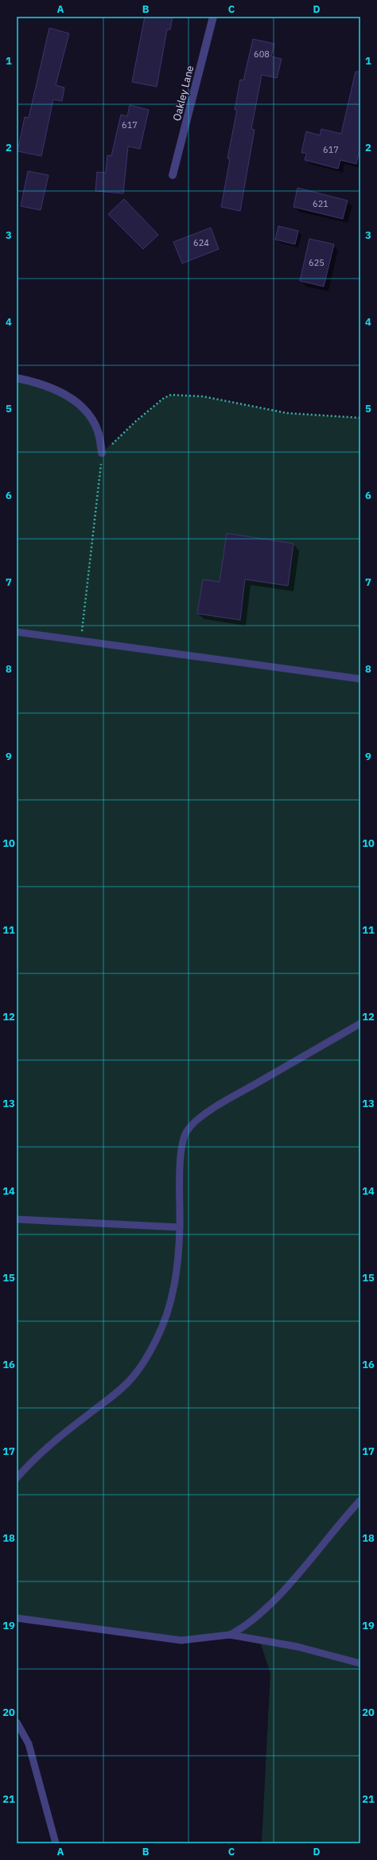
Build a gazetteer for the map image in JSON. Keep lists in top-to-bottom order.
{
  "streets": {
    "street": ["Oakley Lane"]
  },
  "house_numbers": [
    "608",
    "617",
    "617",
    "621",
    "624",
    "625"
  ],
  "grid": {
    "columns": [
      "A",
      "B",
      "C",
      "D"
    ],
    "rows": [
      "1",
      "2",
      "3",
      "4",
      "5",
      "6",
      "7",
      "8",
      "9",
      "10",
      "11",
      "12",
      "13",
      "14",
      "15",
      "16",
      "17",
      "18",
      "19",
      "20",
      "21"
    ]
  }
}
